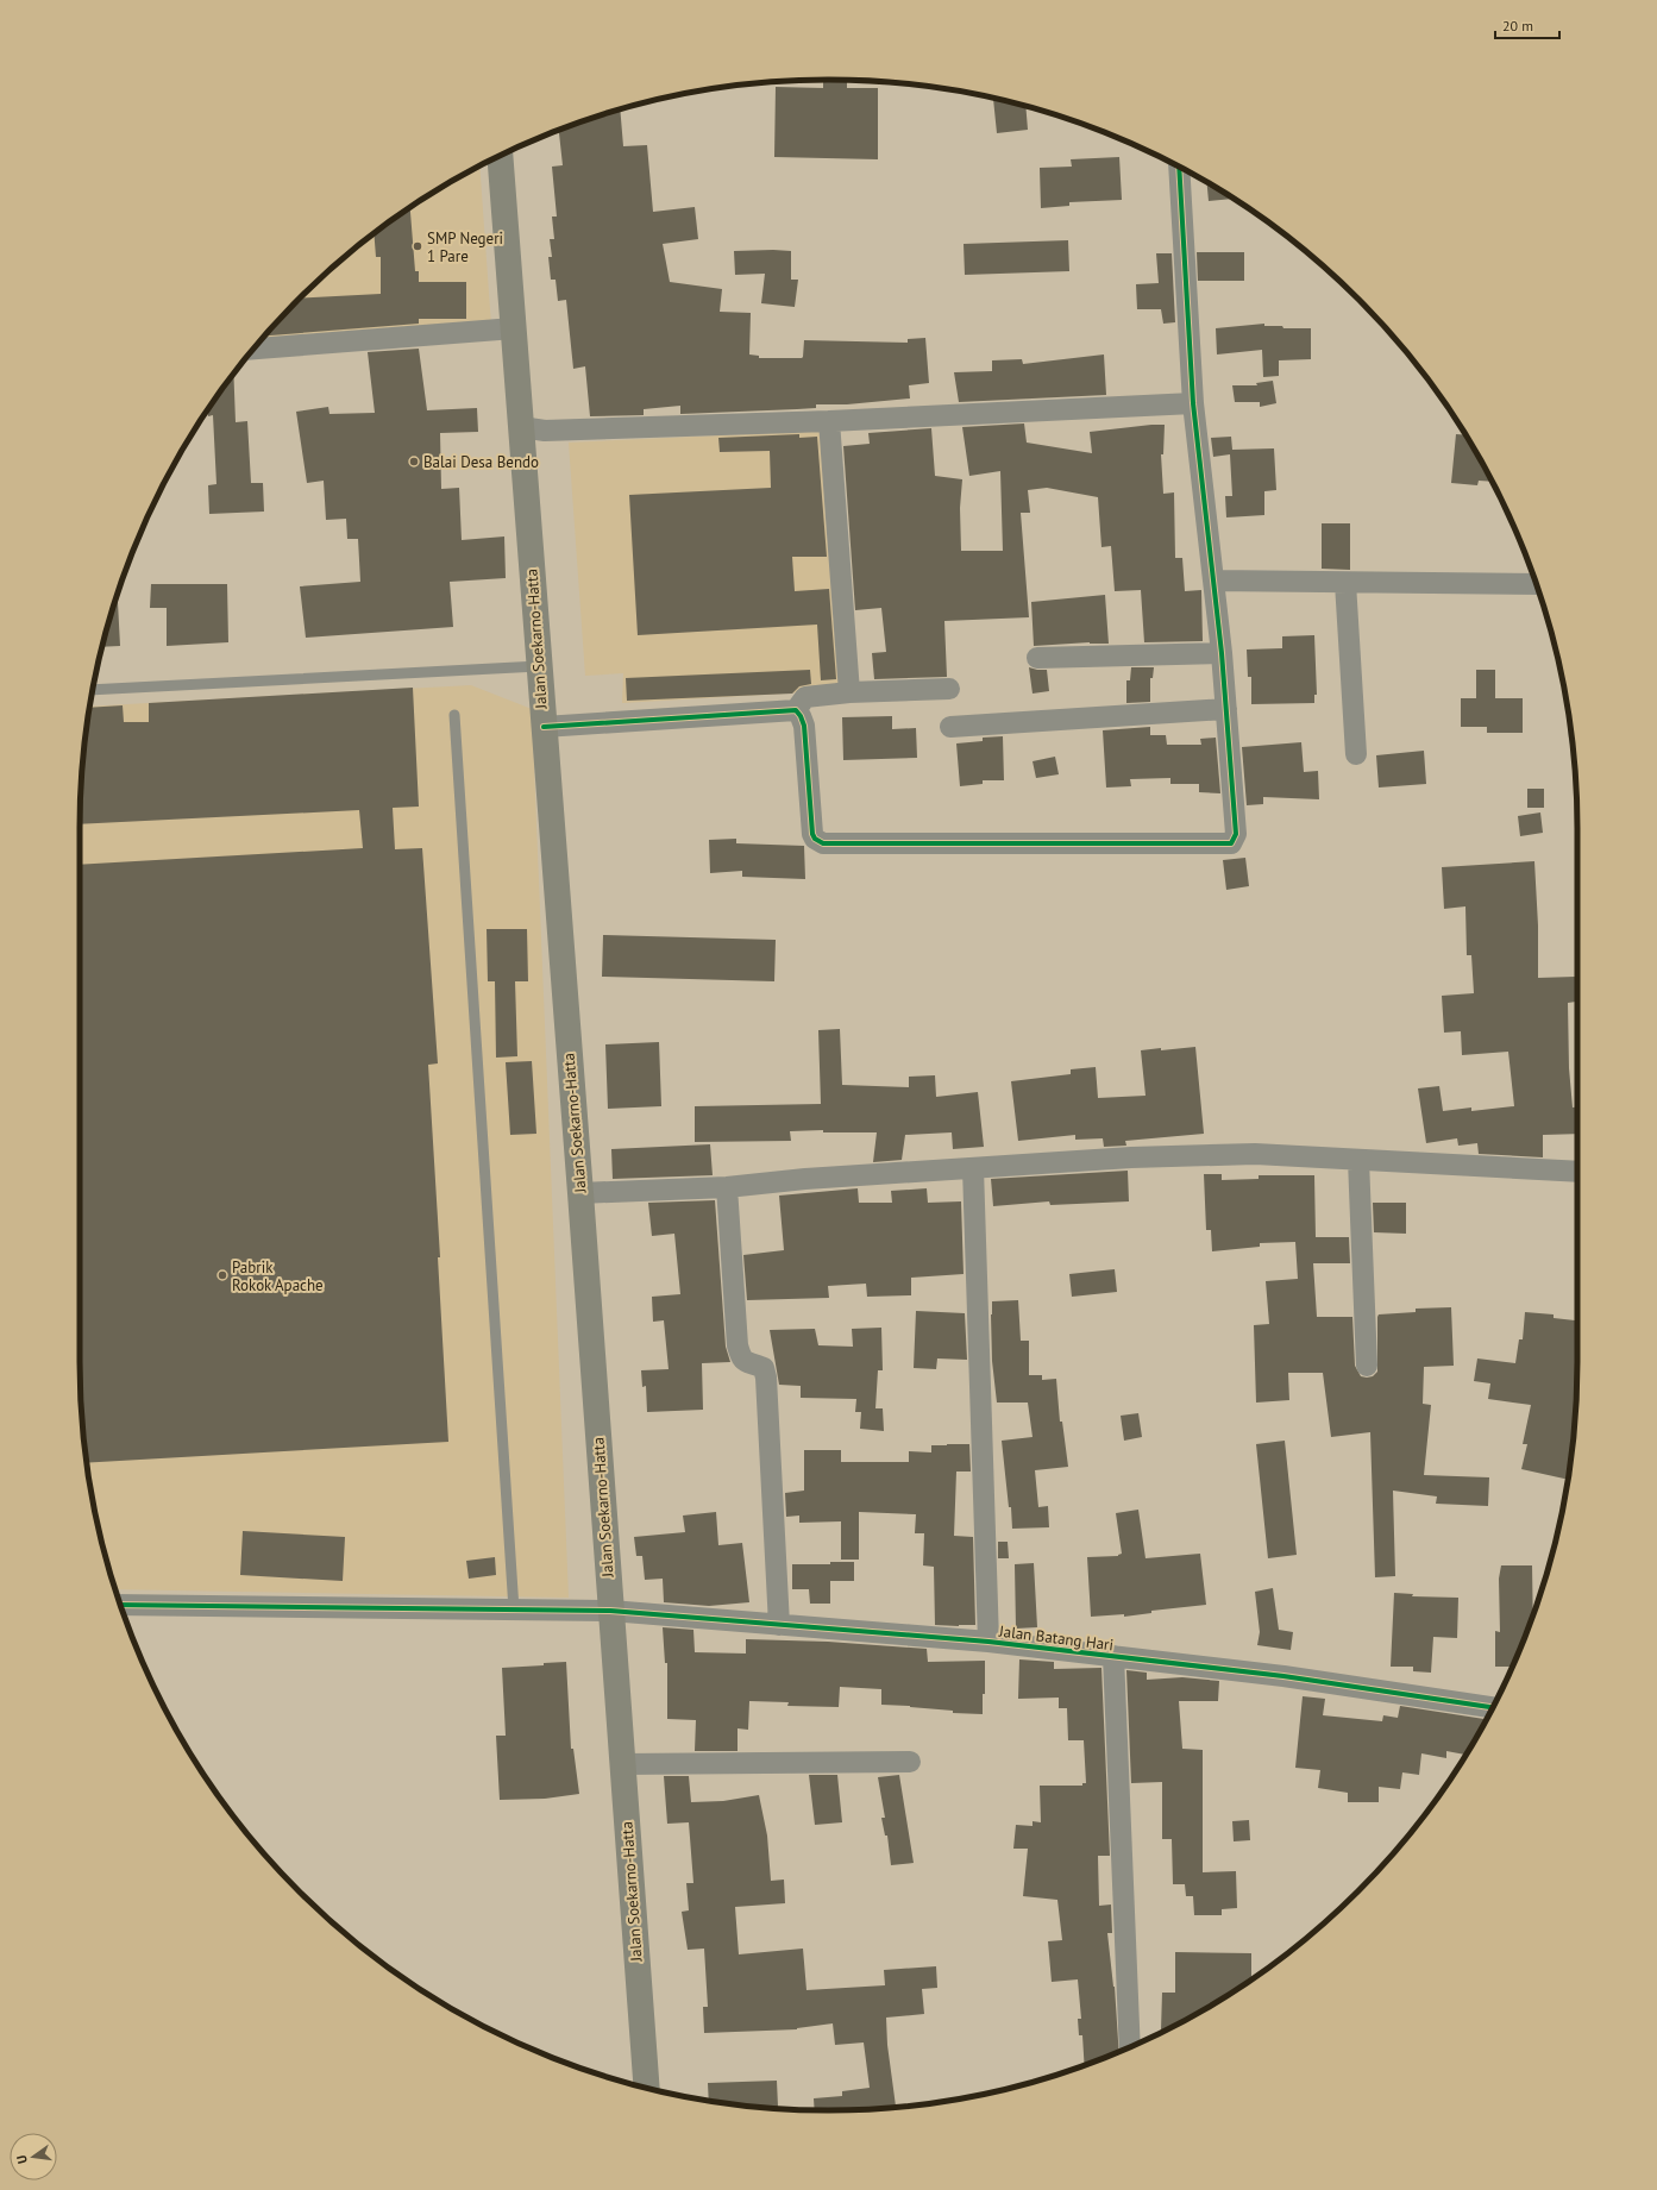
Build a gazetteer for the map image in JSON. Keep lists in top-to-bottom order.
{
  "streets": {
    "main road": ["Jalan Soekarno-Hatta"],
    "street": ["Jalan Batang Hari"]
  },
  "crossings": [
    ["Jalan Soekarno-Hatta", "Jalan Batang Hari"]
  ],
  "places": ["SMP Negeri 1 Pare", "Balai Desa Bendo", "Pabrik Rokok Apache"],
  "scale_bar": "20 m",
  "north": "left"
}
